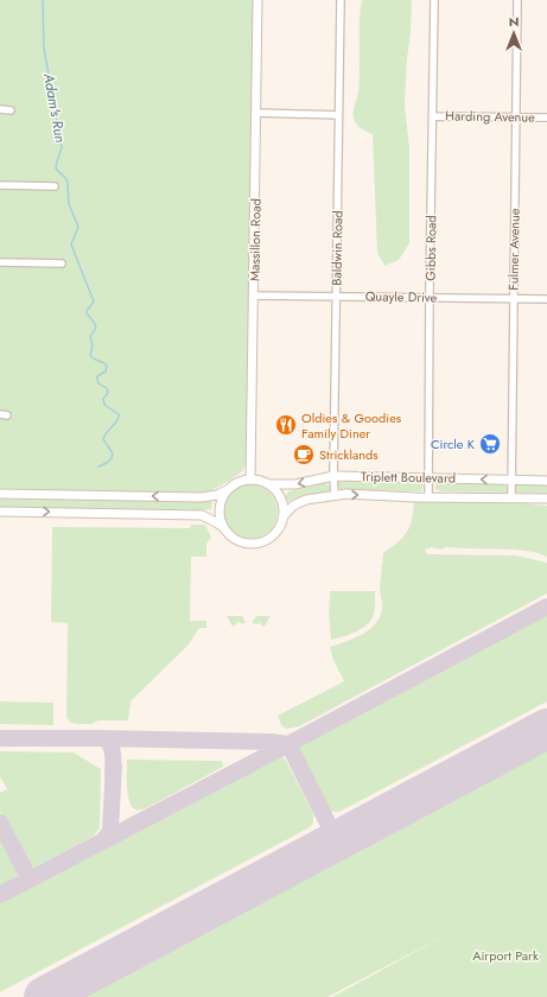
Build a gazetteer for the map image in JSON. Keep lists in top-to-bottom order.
{
  "streets": {
    "main road": ["Massillon Road", "Triplett Boulevard"],
    "street": [
      "Harding Avenue",
      "Baldwin Road",
      "Gibbs Road",
      "Fulmer Avenue",
      "Quayle Drive"
    ]
  },
  "crossings": [
    ["Harding Avenue", "Gibbs Road"],
    ["Harding Avenue", "Fulmer Avenue"],
    ["Massillon Road", "Quayle Drive"],
    ["Massillon Road", "Triplett Boulevard"],
    ["Baldwin Road", "Quayle Drive"],
    ["Baldwin Road", "Triplett Boulevard"],
    ["Gibbs Road", "Quayle Drive"],
    ["Gibbs Road", "Triplett Boulevard"],
    ["Fulmer Avenue", "Quayle Drive"],
    ["Fulmer Avenue", "Triplett Boulevard"]
  ],
  "water": ["Adam's Run"],
  "parks": ["Airport Park"],
  "places": {
    "restaurant": ["Oldies & Goodies Family Diner"],
    "supermarket": ["Circle K"],
    "cafe": ["Stricklands"]
  },
  "north": "top"
}
